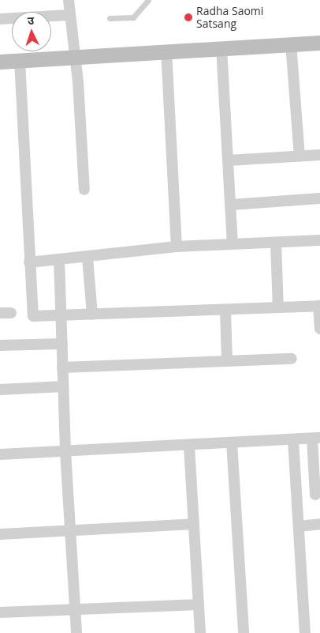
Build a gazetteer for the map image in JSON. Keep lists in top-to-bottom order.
{
  "places": ["Radha Saomi Satsang"],
  "north": "top"
}
